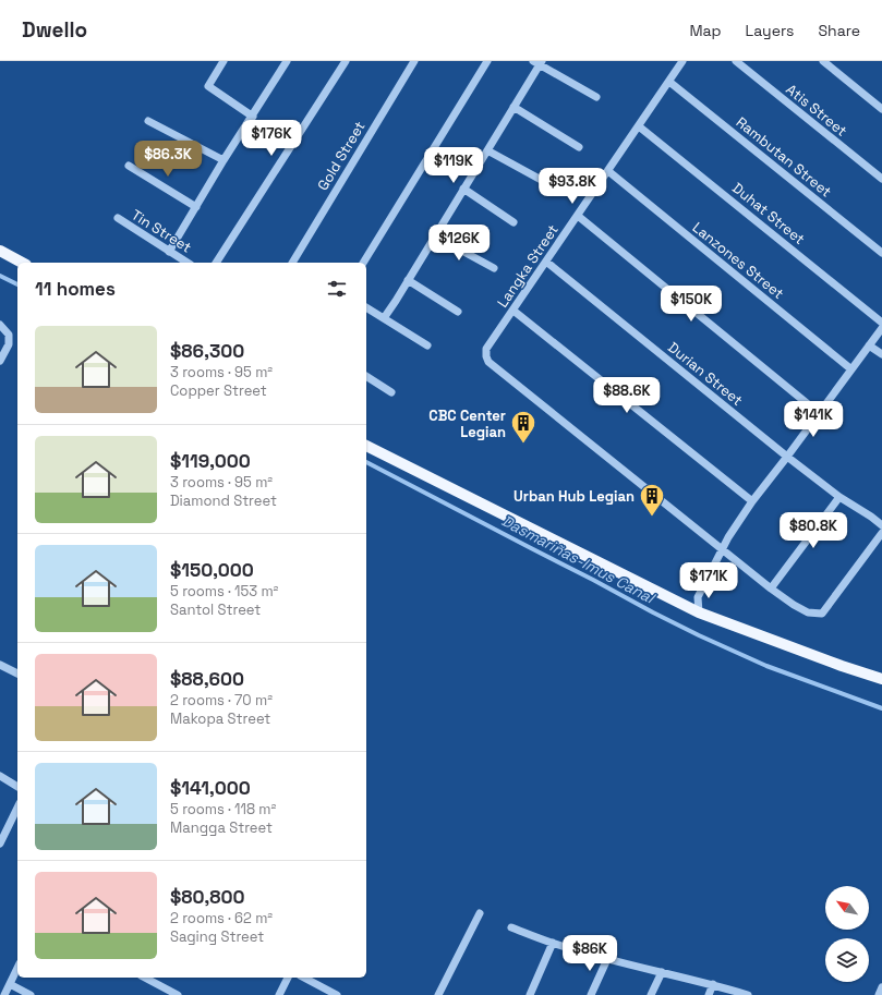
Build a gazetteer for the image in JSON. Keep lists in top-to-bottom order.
{
  "streets": {
    "street": [
      "Atis Street",
      "Gold Street",
      "Rambutan Street",
      "Duhat Street",
      "Tin Street",
      "Lanzones Street",
      "Langka Street",
      "Durian Street"
    ]
  },
  "crossings": [
    ["Rambutan Street", "Langka Street"],
    ["Duhat Street", "Langka Street"],
    ["Lanzones Street", "Langka Street"],
    ["Langka Street", "Durian Street"]
  ],
  "water": ["Dasmariñas-Imus Canal"],
  "places": {
    "building": ["CBC Center Legian", "Urban Hub Legian"]
  },
  "north": "top left",
  "page": {
    "header": "Dwello",
    "nav": ["Map", "Layers", "Share"],
    "price": [
      "$176K",
      "$86.3K",
      "$119K",
      "$93.8K",
      "$126K",
      "$150K",
      "$88.6K",
      "$141K",
      "$80.8K",
      "$171K",
      "$86K"
    ],
    "heading": "11 homes",
    "list": [
      {
        "name": "$86,300",
        "note": "3 rooms · 95 m² · Copper Street"
      },
      {
        "name": "$119,000",
        "note": "3 rooms · 95 m² · Diamond Street"
      },
      {
        "name": "$150,000",
        "note": "5 rooms · 153 m² · Santol Street"
      },
      {
        "name": "$88,600",
        "note": "2 rooms · 70 m² · Makopa Street"
      },
      {
        "name": "$141,000",
        "note": "5 rooms · 118 m² · Mangga Street"
      },
      {
        "name": "$80,800",
        "note": "2 rooms · 62 m² · Saging Street"
      }
    ]
  }
}
